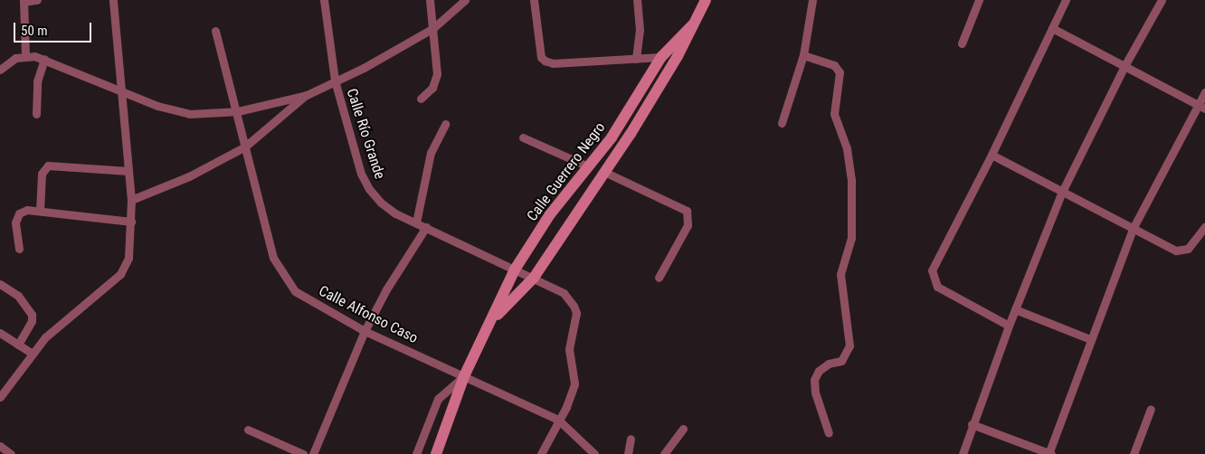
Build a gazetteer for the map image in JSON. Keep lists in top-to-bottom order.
{
  "streets": {
    "street": ["Calle Río Grande", "Calle Guerrero Negro", "Calle Alfonso Caso"]
  },
  "crossings": [
    ["Calle Río Grande", "Calle Guerrero Negro"],
    ["Calle Río Grande", "Calle Alfonso Caso"],
    ["Calle Guerrero Negro", "Calle Alfonso Caso"]
  ],
  "scale_bar": "50 m"
}
